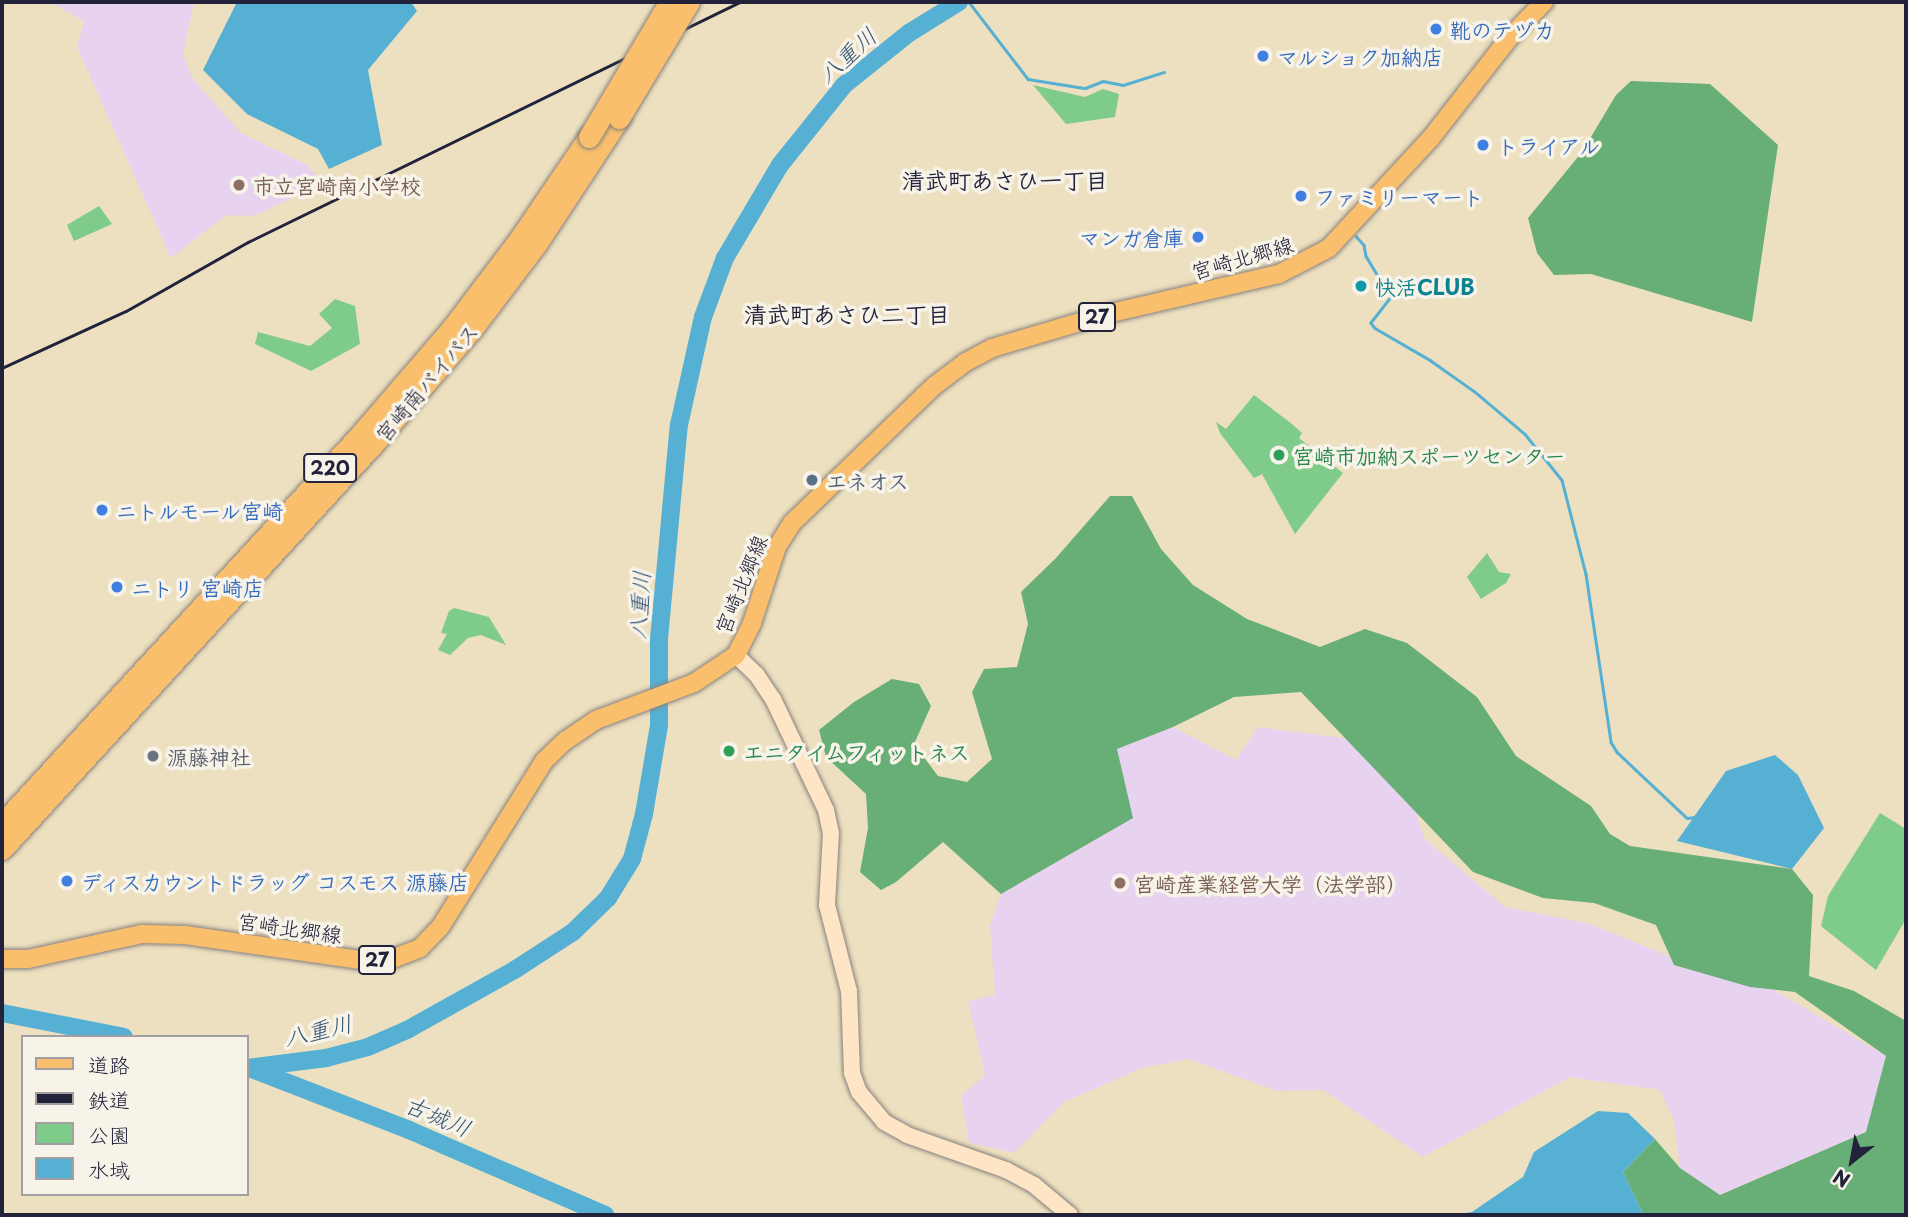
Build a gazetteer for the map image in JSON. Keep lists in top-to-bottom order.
{
  "streets": {
    "highway": ["宮崎南バイパス", "220"],
    "main road": ["宮崎北郷線", "27"]
  },
  "districts": ["清武町あさひ一丁目", "清武町あさひ二丁目"],
  "water": ["八重川", "古城川"],
  "places": [
    "靴のテヅカ",
    "マルショク加納店",
    "トライアル",
    "市立宮崎南小学校",
    "ファミリーマート",
    "マンガ倉庫",
    "快活CLUB",
    "宮崎市加納スポーツセンター",
    "エネオス",
    "ニトルモール宮崎",
    "ニトリ 宮崎店",
    "エニタイムフィットネス",
    "源藤神社",
    "ディスカウントドラッグ コスモス 源藤店",
    "宮崎産業経営大学（法学部）"
  ],
  "legend": [
    "道路",
    "鉄道",
    "公園",
    "水域"
  ],
  "north": "bottom left"
}
